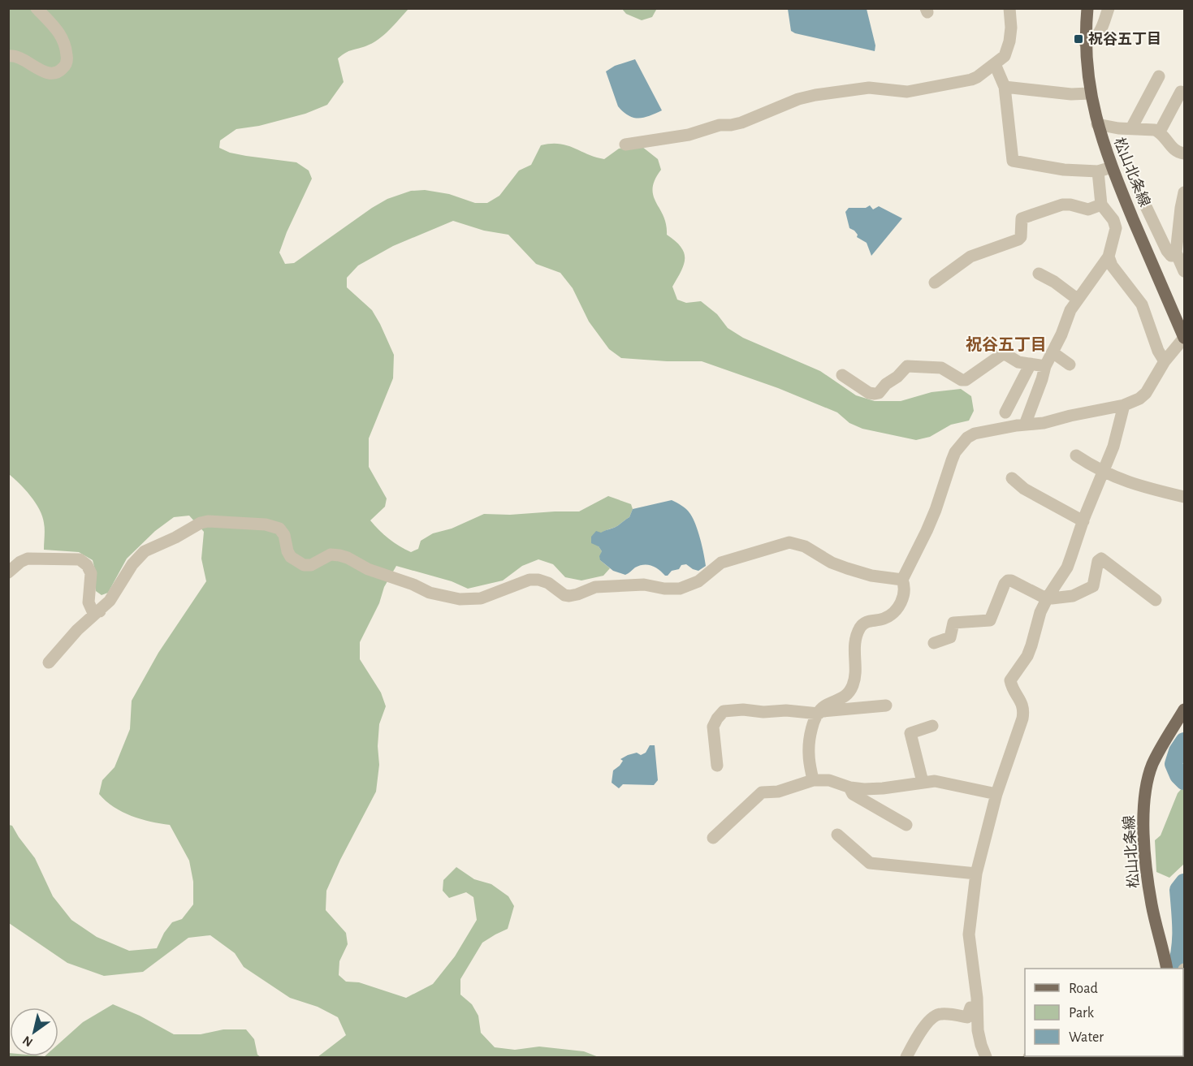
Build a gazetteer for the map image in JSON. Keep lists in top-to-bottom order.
{
  "streets": {
    "main road": ["松山北条線"]
  },
  "districts": ["祝谷五丁目"],
  "places": {
    "transit": ["祝谷五丁目"]
  },
  "legend": ["Road", "Park", "Water"],
  "north": "bottom left"
}
